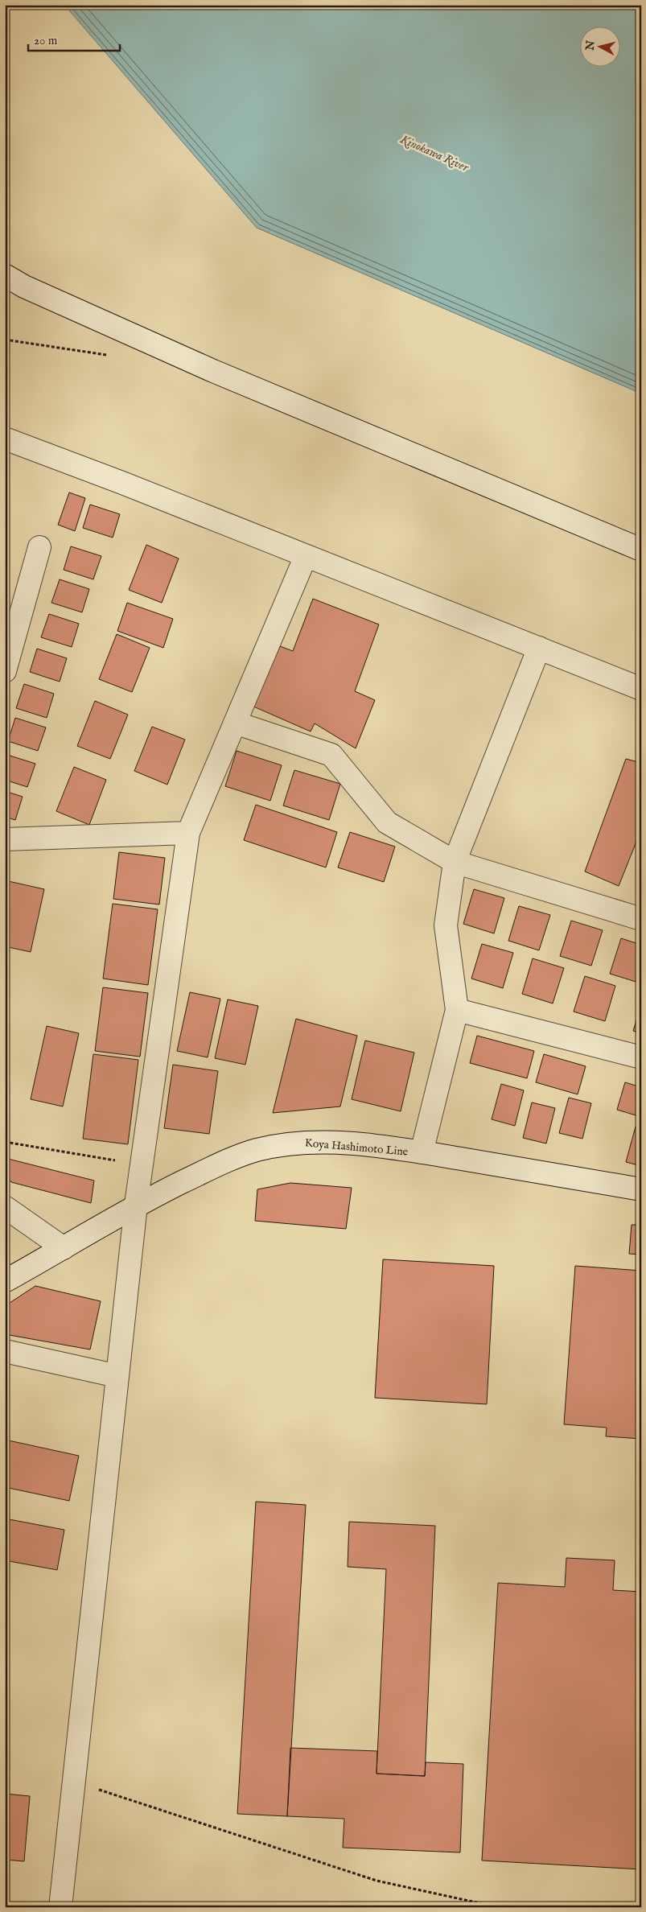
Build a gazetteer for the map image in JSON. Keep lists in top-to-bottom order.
{
  "streets": {
    "street": ["Koya Hashimoto Line"]
  },
  "water": ["Kinokawa River"],
  "scale_bar": "20 m",
  "north": "left"
}
